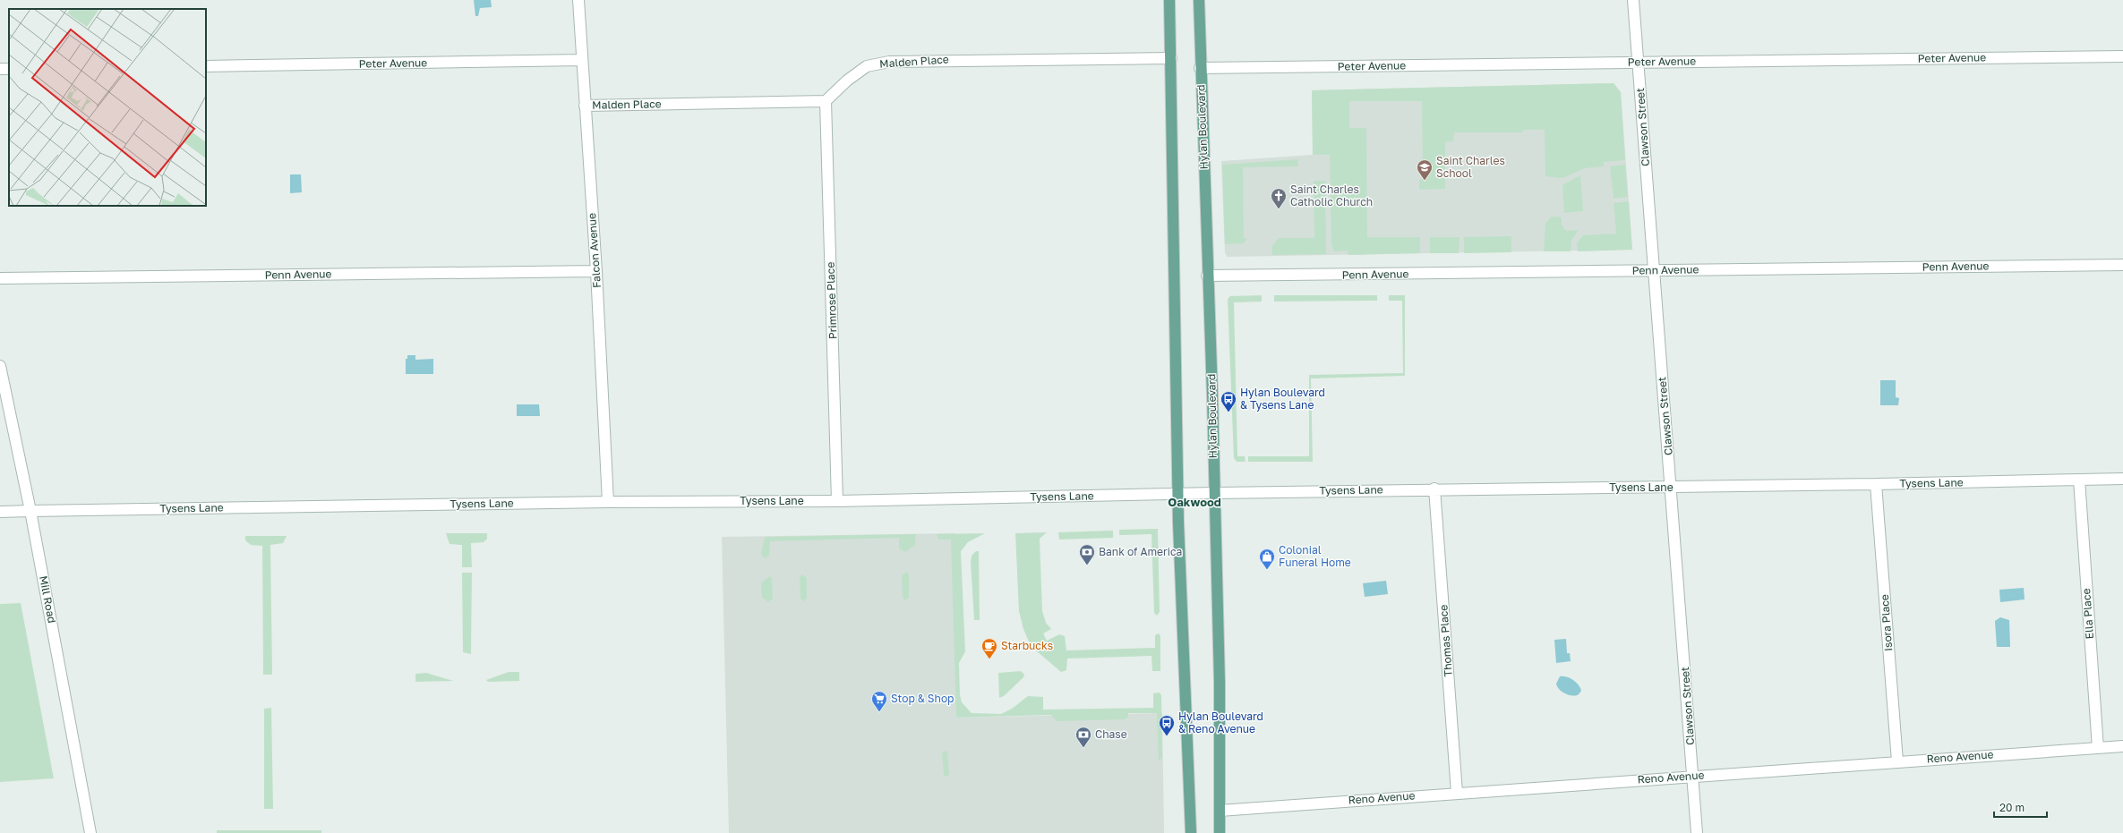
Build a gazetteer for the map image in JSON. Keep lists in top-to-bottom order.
{
  "streets": {
    "main road": ["Hylan Boulevard"],
    "street": [
      "Peter Avenue",
      "Malden Place",
      "Clawson Street",
      "Falcon Avenue",
      "Penn Avenue",
      "Primrose Place",
      "Tysens Lane",
      "Mill Road",
      "Ella Place",
      "Isora Place",
      "Thomas Place",
      "Reno Avenue"
    ]
  },
  "crossings": [
    ["Peter Avenue", "Hylan Boulevard"],
    ["Peter Avenue", "Clawson Street"],
    ["Peter Avenue", "Falcon Avenue"],
    ["Malden Place", "Falcon Avenue"],
    ["Malden Place", "Primrose Place"],
    ["Hylan Boulevard", "Penn Avenue"],
    ["Hylan Boulevard", "Tysens Lane"],
    ["Hylan Boulevard", "Reno Avenue"],
    ["Clawson Street", "Penn Avenue"],
    ["Clawson Street", "Tysens Lane"],
    ["Clawson Street", "Reno Avenue"],
    ["Falcon Avenue", "Penn Avenue"],
    ["Falcon Avenue", "Tysens Lane"],
    ["Primrose Place", "Tysens Lane"],
    ["Tysens Lane", "Mill Road"],
    ["Tysens Lane", "Ella Place"],
    ["Tysens Lane", "Isora Place"],
    ["Tysens Lane", "Thomas Place"],
    ["Ella Place", "Reno Avenue"],
    ["Isora Place", "Reno Avenue"],
    ["Thomas Place", "Reno Avenue"]
  ],
  "districts": ["Oakwood"],
  "places": {
    "school or university": ["Saint Charles School"],
    "church": ["Saint Charles Catholic Church"],
    "bus stop": ["Hylan Boulevard & Tysens Lane", "Hylan Boulevard & Reno Avenue"],
    "bank": ["Bank of America", "Chase"],
    "shop": ["Colonial Funeral Home"],
    "cafe": ["Starbucks"],
    "supermarket": ["Stop & Shop"]
  },
  "scale_bar": "20 m"
}
